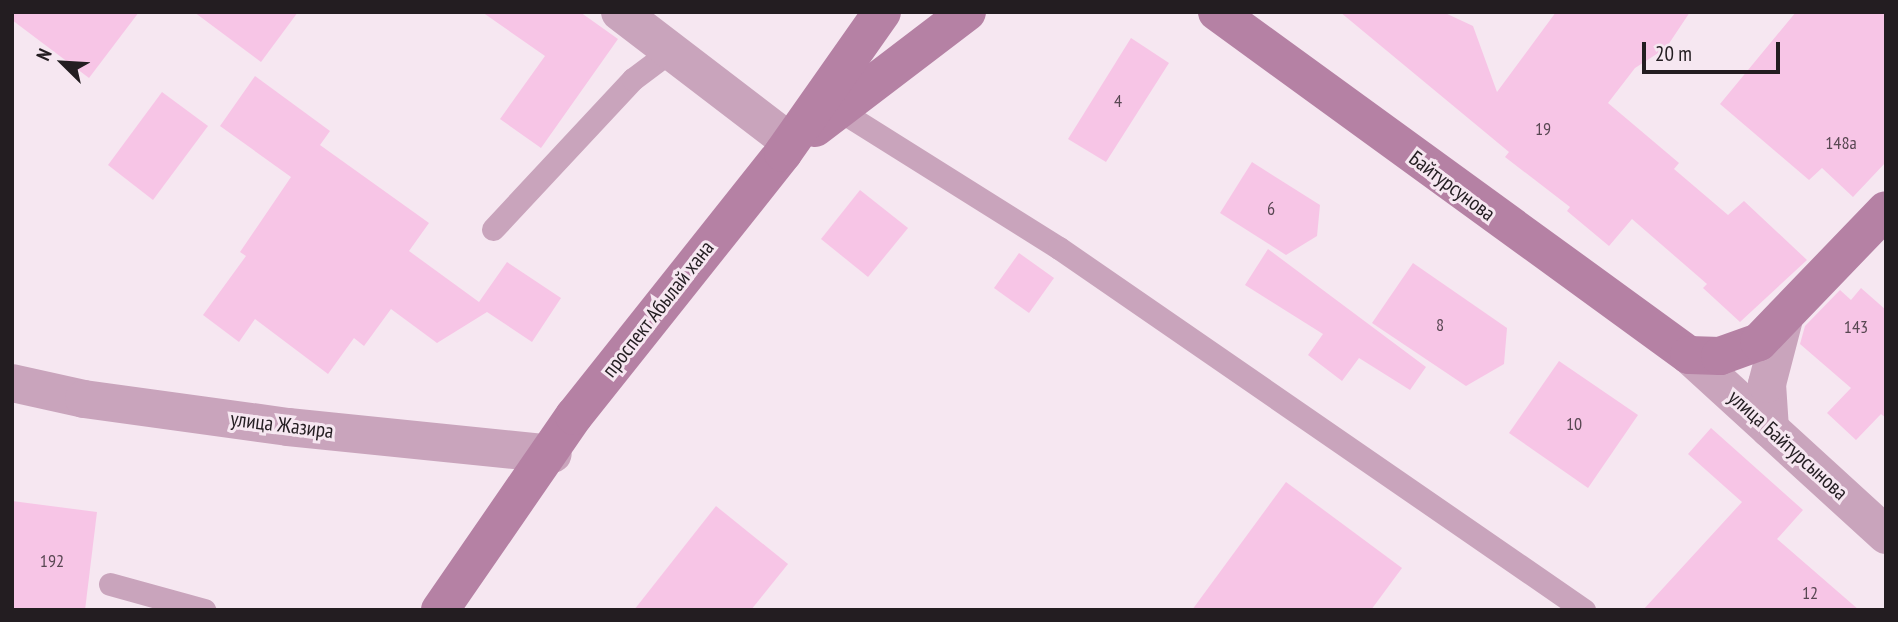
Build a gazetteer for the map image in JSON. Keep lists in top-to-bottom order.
{
  "streets": {
    "main road": ["Байтурсунова", "проспект Абылай хана"],
    "street": ["улица Жазира", "улица Байтурсынова"]
  },
  "crossings": [
    ["Байтурсунова", "улица Байтурсынова"],
    ["проспект Абылай хана", "улица Жазира"]
  ],
  "house_numbers": [
    "4",
    "19",
    "148а",
    "6",
    "8",
    "143",
    "10",
    "192",
    "12"
  ],
  "scale_bar": "20 m",
  "north": "top left"
}
